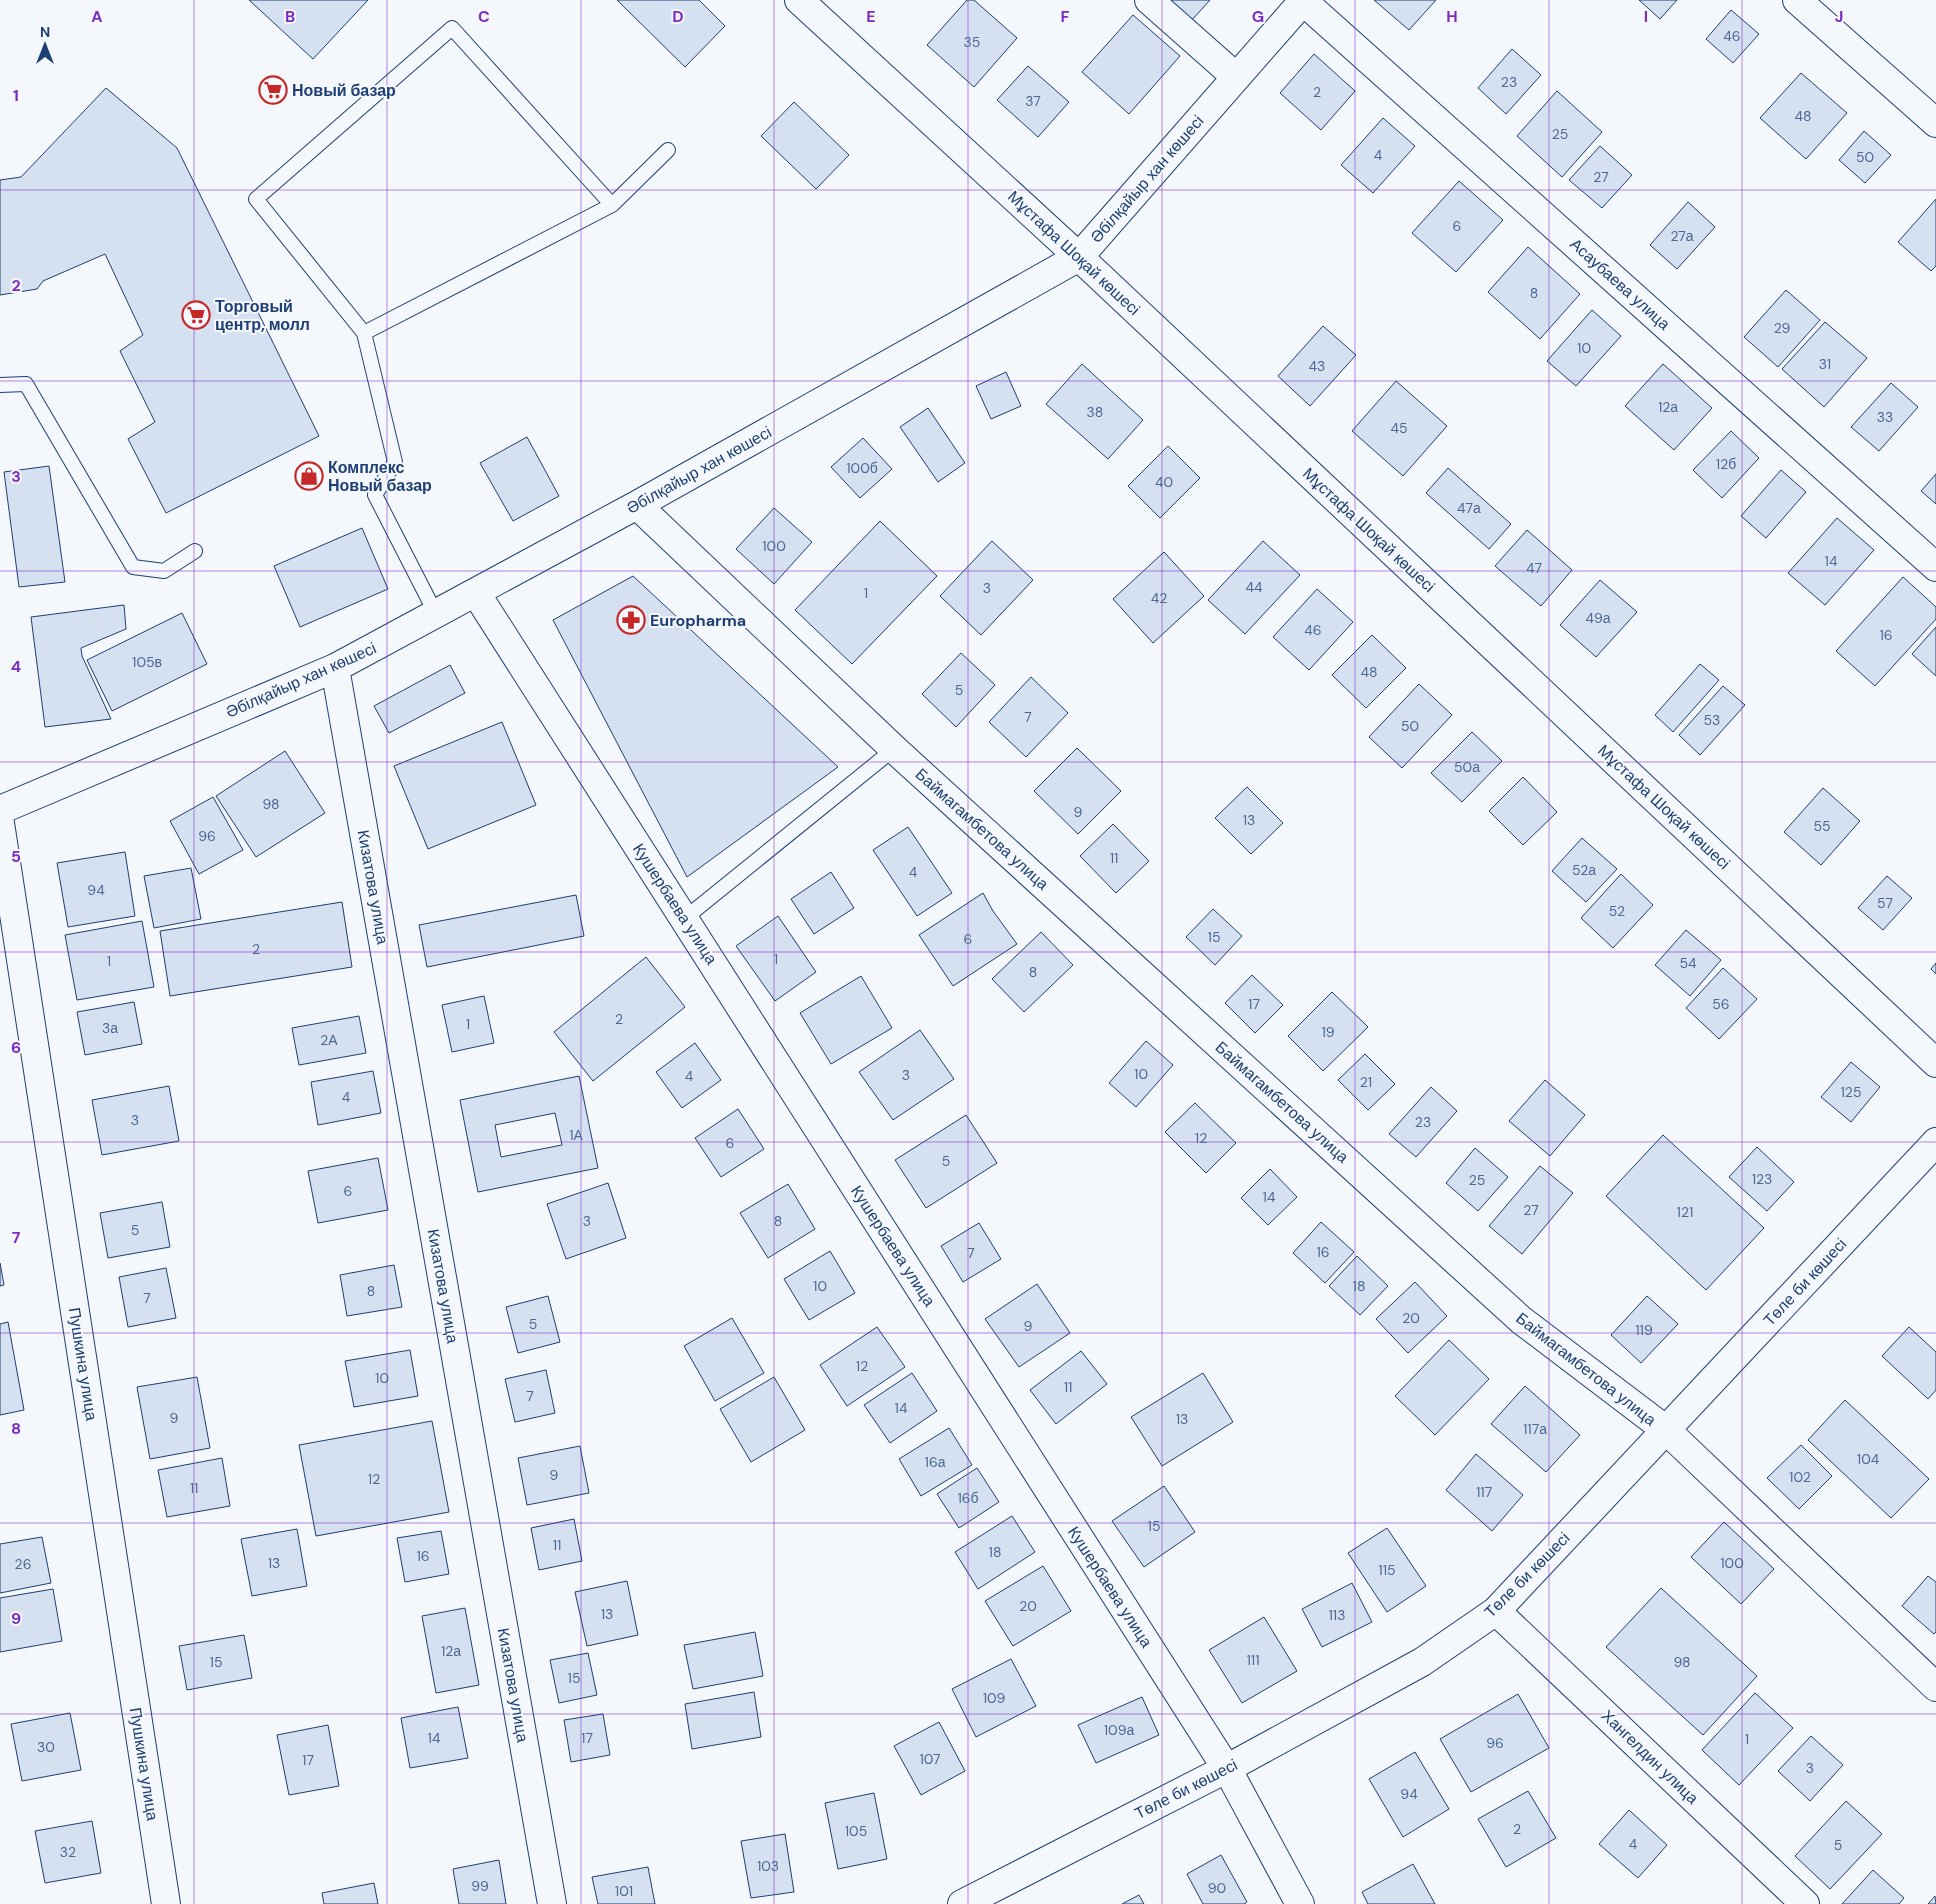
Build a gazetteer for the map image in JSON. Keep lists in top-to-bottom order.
{
  "streets": {
    "street": [
      "Әбілқайыр хан көшесі",
      "Мұстафа Шоқай көшесі",
      "Асаубаева улица",
      "Баймагамбетова улица",
      "Кизатова улица",
      "Кушербаева улица",
      "Төле би көшесі",
      "Пушкина улица",
      "Хангелдин улица"
    ]
  },
  "crossings": [
    ["Әбілқайыр хан көшесі", "Мұстафа Шоқай көшесі"],
    ["Әбілқайыр хан көшесі", "Асаубаева улица"],
    ["Әбілқайыр хан көшесі", "Баймагамбетова улица"],
    ["Әбілқайыр хан көшесі", "Кизатова улица"],
    ["Әбілқайыр хан көшесі", "Кушербаева улица"],
    ["Баймагамбетова улица", "Төле би көшесі"],
    ["Кушербаева улица", "Төле би көшесі"],
    ["Төле би көшесі", "Хангелдин улица"]
  ],
  "places": {
    "supermarket": ["Новый базар", "Торговый центр, молл"],
    "shop": ["Комплекс Новый базар"],
    "pharmacy": ["Europharma"]
  },
  "house_numbers": [
    "46",
    "35",
    "23",
    "2",
    "37",
    "48",
    "25",
    "4",
    "50",
    "27",
    "6",
    "27а",
    "8",
    "29",
    "10",
    "31",
    "43",
    "12а",
    "38",
    "33",
    "45",
    "12б",
    "100б",
    "40",
    "47а",
    "100",
    "14",
    "47",
    "44",
    "3",
    "1",
    "42",
    "49а",
    "46",
    "16",
    "105в",
    "48",
    "5",
    "7",
    "53",
    "50",
    "50а",
    "98",
    "9",
    "13",
    "55",
    "96",
    "11",
    "52а",
    "4",
    "94",
    "57",
    "52",
    "15",
    "6",
    "2",
    "1",
    "1",
    "54",
    "8",
    "17",
    "56",
    "2",
    "1",
    "3а",
    "19",
    "2А",
    "10",
    "3",
    "4",
    "21",
    "125",
    "4",
    "3",
    "23",
    "1А",
    "12",
    "6",
    "5",
    "123",
    "25",
    "6",
    "14",
    "27",
    "121",
    "3",
    "8",
    "5",
    "16",
    "7",
    "10",
    "18",
    "8",
    "7",
    "20",
    "5",
    "9",
    "119",
    "12",
    "10",
    "11",
    "7",
    "14",
    "9",
    "13",
    "117а",
    "104",
    "16а",
    "9",
    "102",
    "12",
    "11",
    "117",
    "16б",
    "15",
    "11",
    "18",
    "16",
    "13",
    "100",
    "26",
    "115",
    "20",
    "13",
    "113",
    "12а",
    "111",
    "15",
    "98",
    "15",
    "109",
    "109а",
    "14",
    "17",
    "1",
    "96",
    "30",
    "107",
    "17",
    "3",
    "94",
    "2",
    "105",
    "4",
    "5",
    "32",
    "103",
    "99",
    "90",
    "101"
  ],
  "north": "top",
  "grid": {
    "columns": [
      "A",
      "B",
      "C",
      "D",
      "E",
      "F",
      "G",
      "H",
      "I",
      "J"
    ],
    "rows": [
      "1",
      "2",
      "3",
      "4",
      "5",
      "6",
      "7",
      "8",
      "9"
    ]
  }
}
